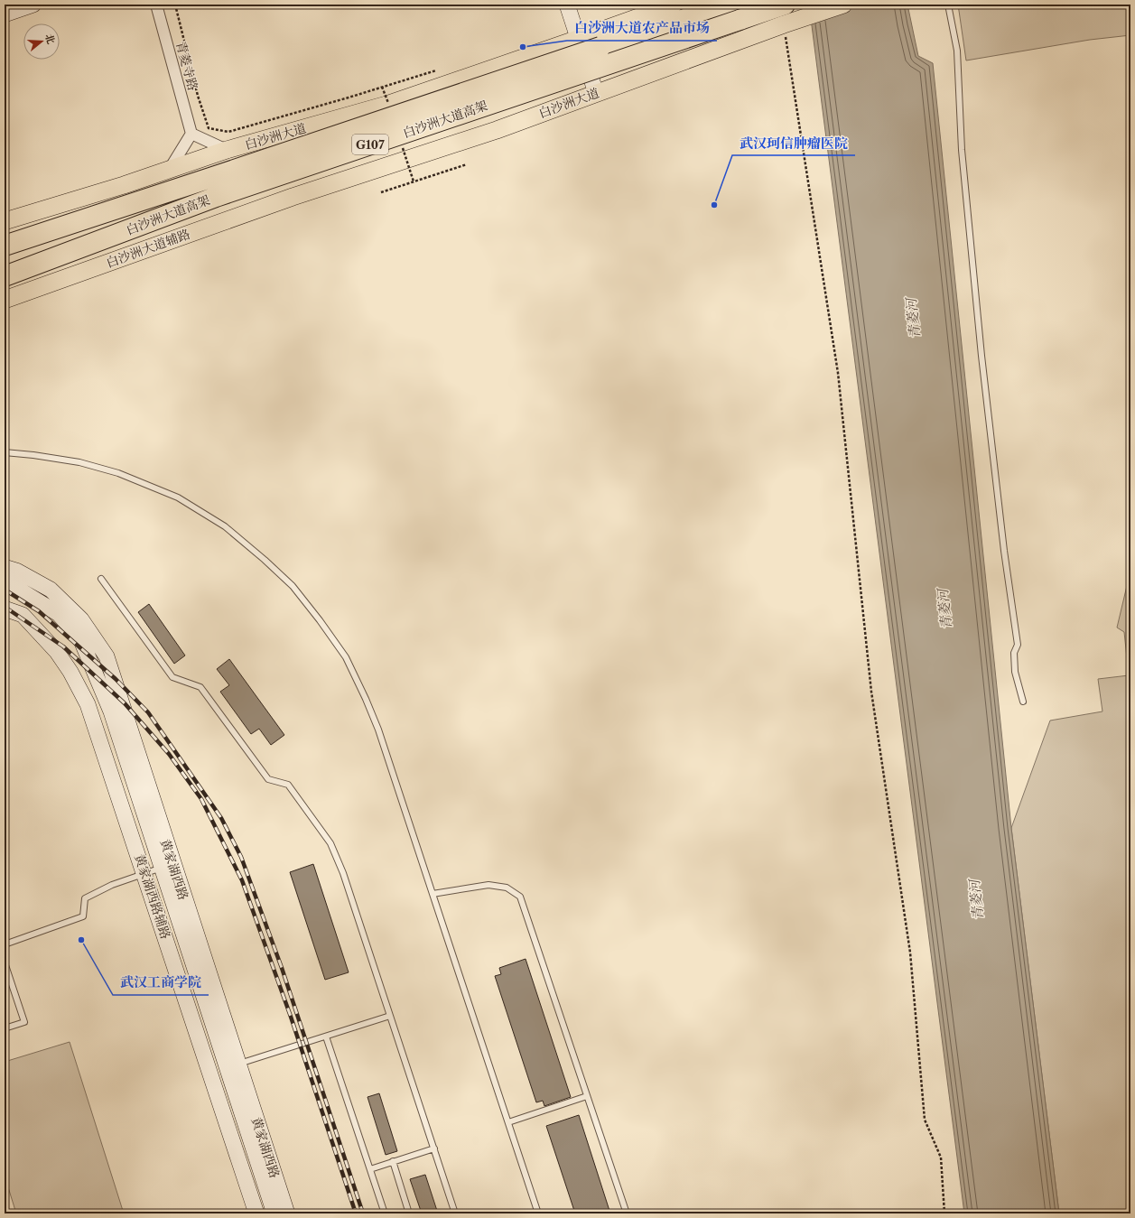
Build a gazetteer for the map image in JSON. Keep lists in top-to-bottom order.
{
  "streets": {
    "highway": ["白沙洲大道高架", "G107"],
    "main road": [
      "白沙洲大道",
      "白沙洲大道辅路",
      "黄家湖西路",
      "黄家湖西路辅路"
    ],
    "street": ["青菱寺路"]
  },
  "crossings": [
    ["白沙洲大道", "白沙洲大道高架"],
    ["白沙洲大道", "白沙洲大道辅路"]
  ],
  "water": ["青菱河"],
  "places": ["白沙洲大道农产品市场", "武汉珂信肿瘤医院", "武汉工商学院"],
  "north": "right"
}
